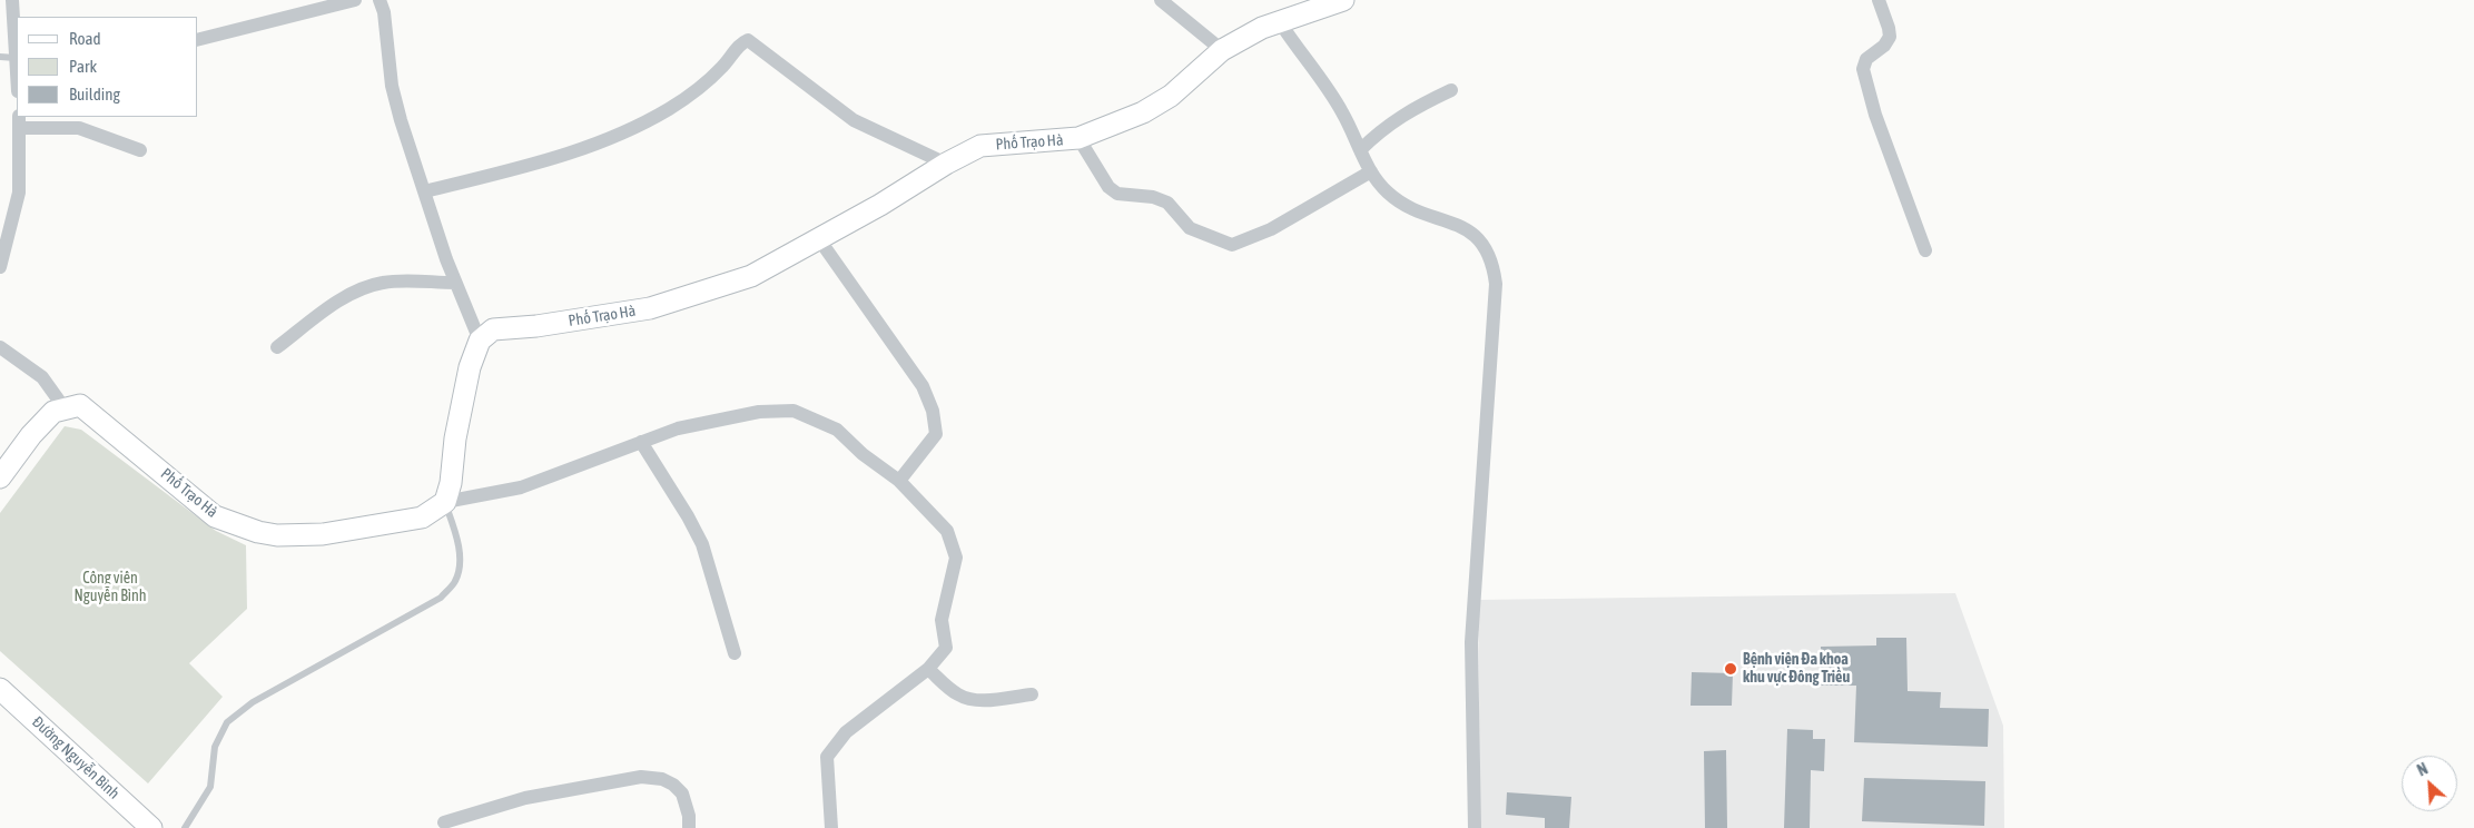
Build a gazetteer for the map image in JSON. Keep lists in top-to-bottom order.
{
  "streets": {
    "street": ["Phố Trạo Hà", "Đường Nguyễn Bình"]
  },
  "parks": ["Công viên Nguyễn Bình"],
  "places": ["Bệnh viện Đa khoa khu vực Đông Triều"],
  "legend": ["Road", "Park", "Building"],
  "north": "top left"
}
